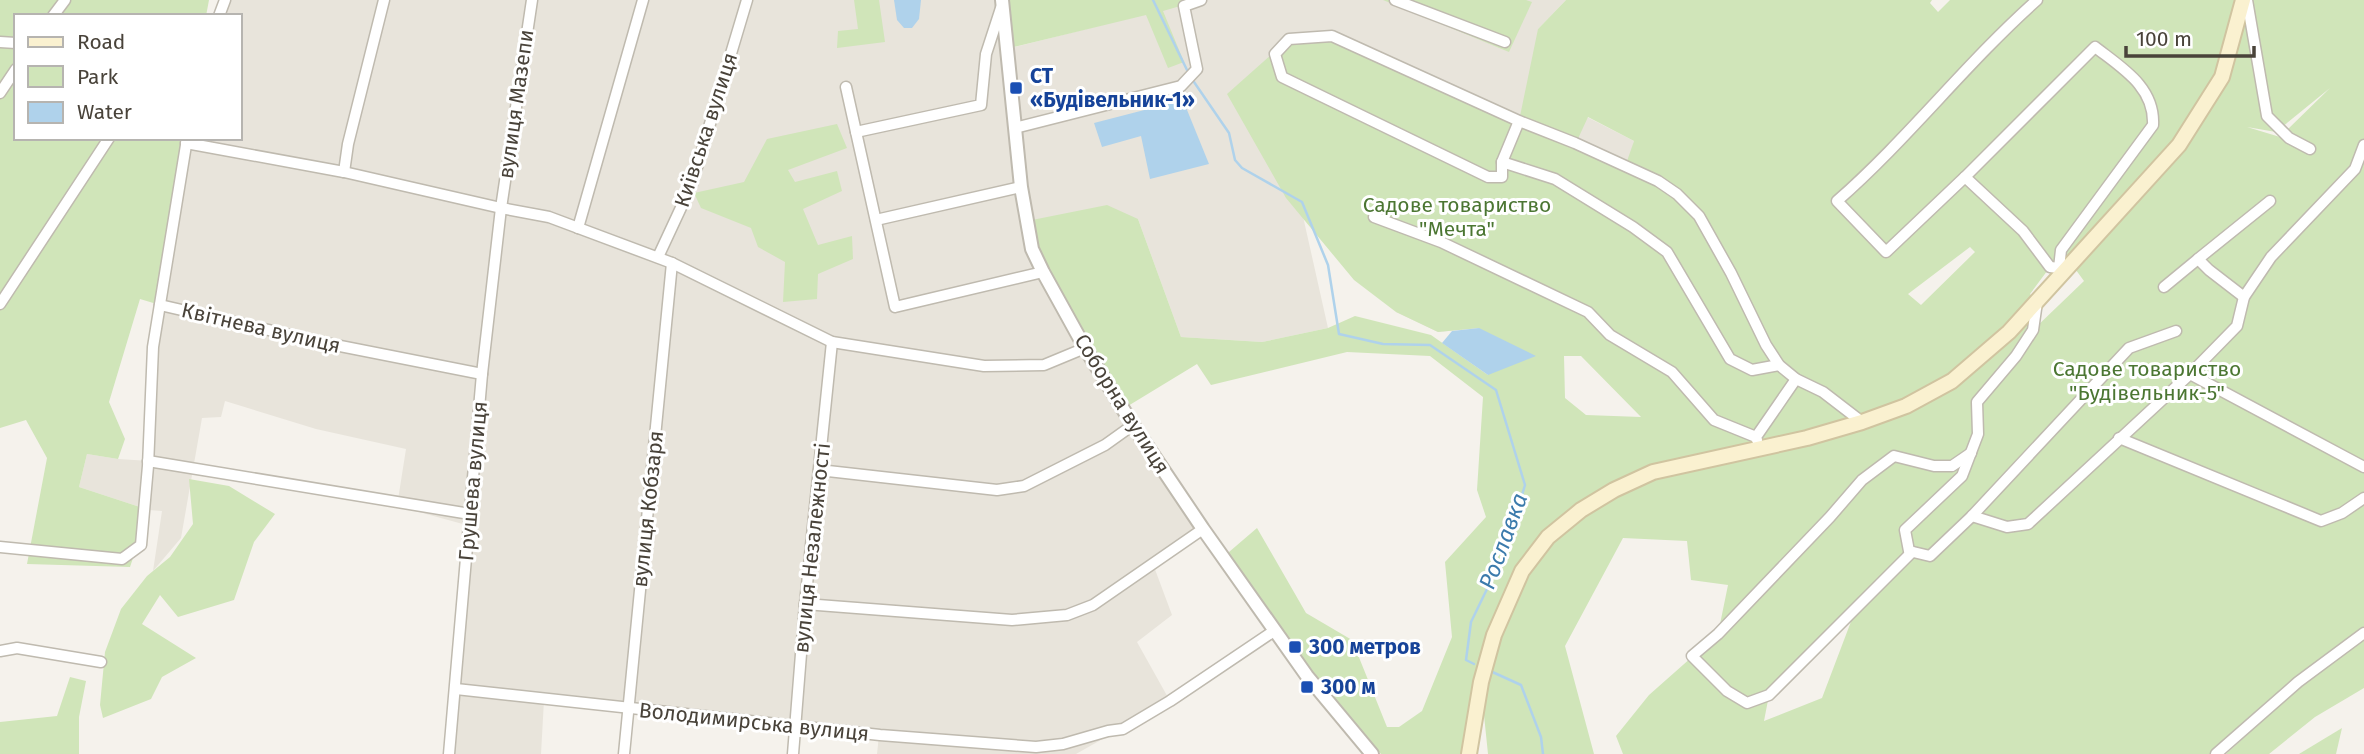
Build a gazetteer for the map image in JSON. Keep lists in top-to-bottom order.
{
  "streets": {
    "street": [
      "вулиця Мазепи",
      "Київська вулиця",
      "Квітнева вулиця",
      "Соборна вулиця",
      "Грушева вулиця",
      "вулиця Кобзаря",
      "вулиця Незалежності",
      "Володимирська вулиця"
    ]
  },
  "crossings": [
    ["вулиця Мазепи", "Квітнева вулиця"],
    ["вулиця Мазепи", "Грушева вулиця"],
    ["Київська вулиця", "Квітнева вулиця"],
    ["Квітнева вулиця", "Соборна вулиця"],
    ["Квітнева вулиця", "Грушева вулиця"],
    ["Квітнева вулиця", "вулиця Кобзаря"],
    ["Квітнева вулиця", "вулиця Незалежності"],
    ["Соборна вулиця", "Володимирська вулиця"],
    ["Грушева вулиця", "Володимирська вулиця"],
    ["вулиця Кобзаря", "Володимирська вулиця"],
    ["вулиця Незалежності", "Володимирська вулиця"]
  ],
  "water": ["Рославка"],
  "parks": ["Садове товариство \"Мечта\"", "Садове товариство \"Будівельник-5\""],
  "places": {
    "transit": ["СТ «Будівельник-1»", "300 метров", "300 м"]
  },
  "legend": ["Road", "Park", "Water"],
  "scale_bar": "100 m"
}
